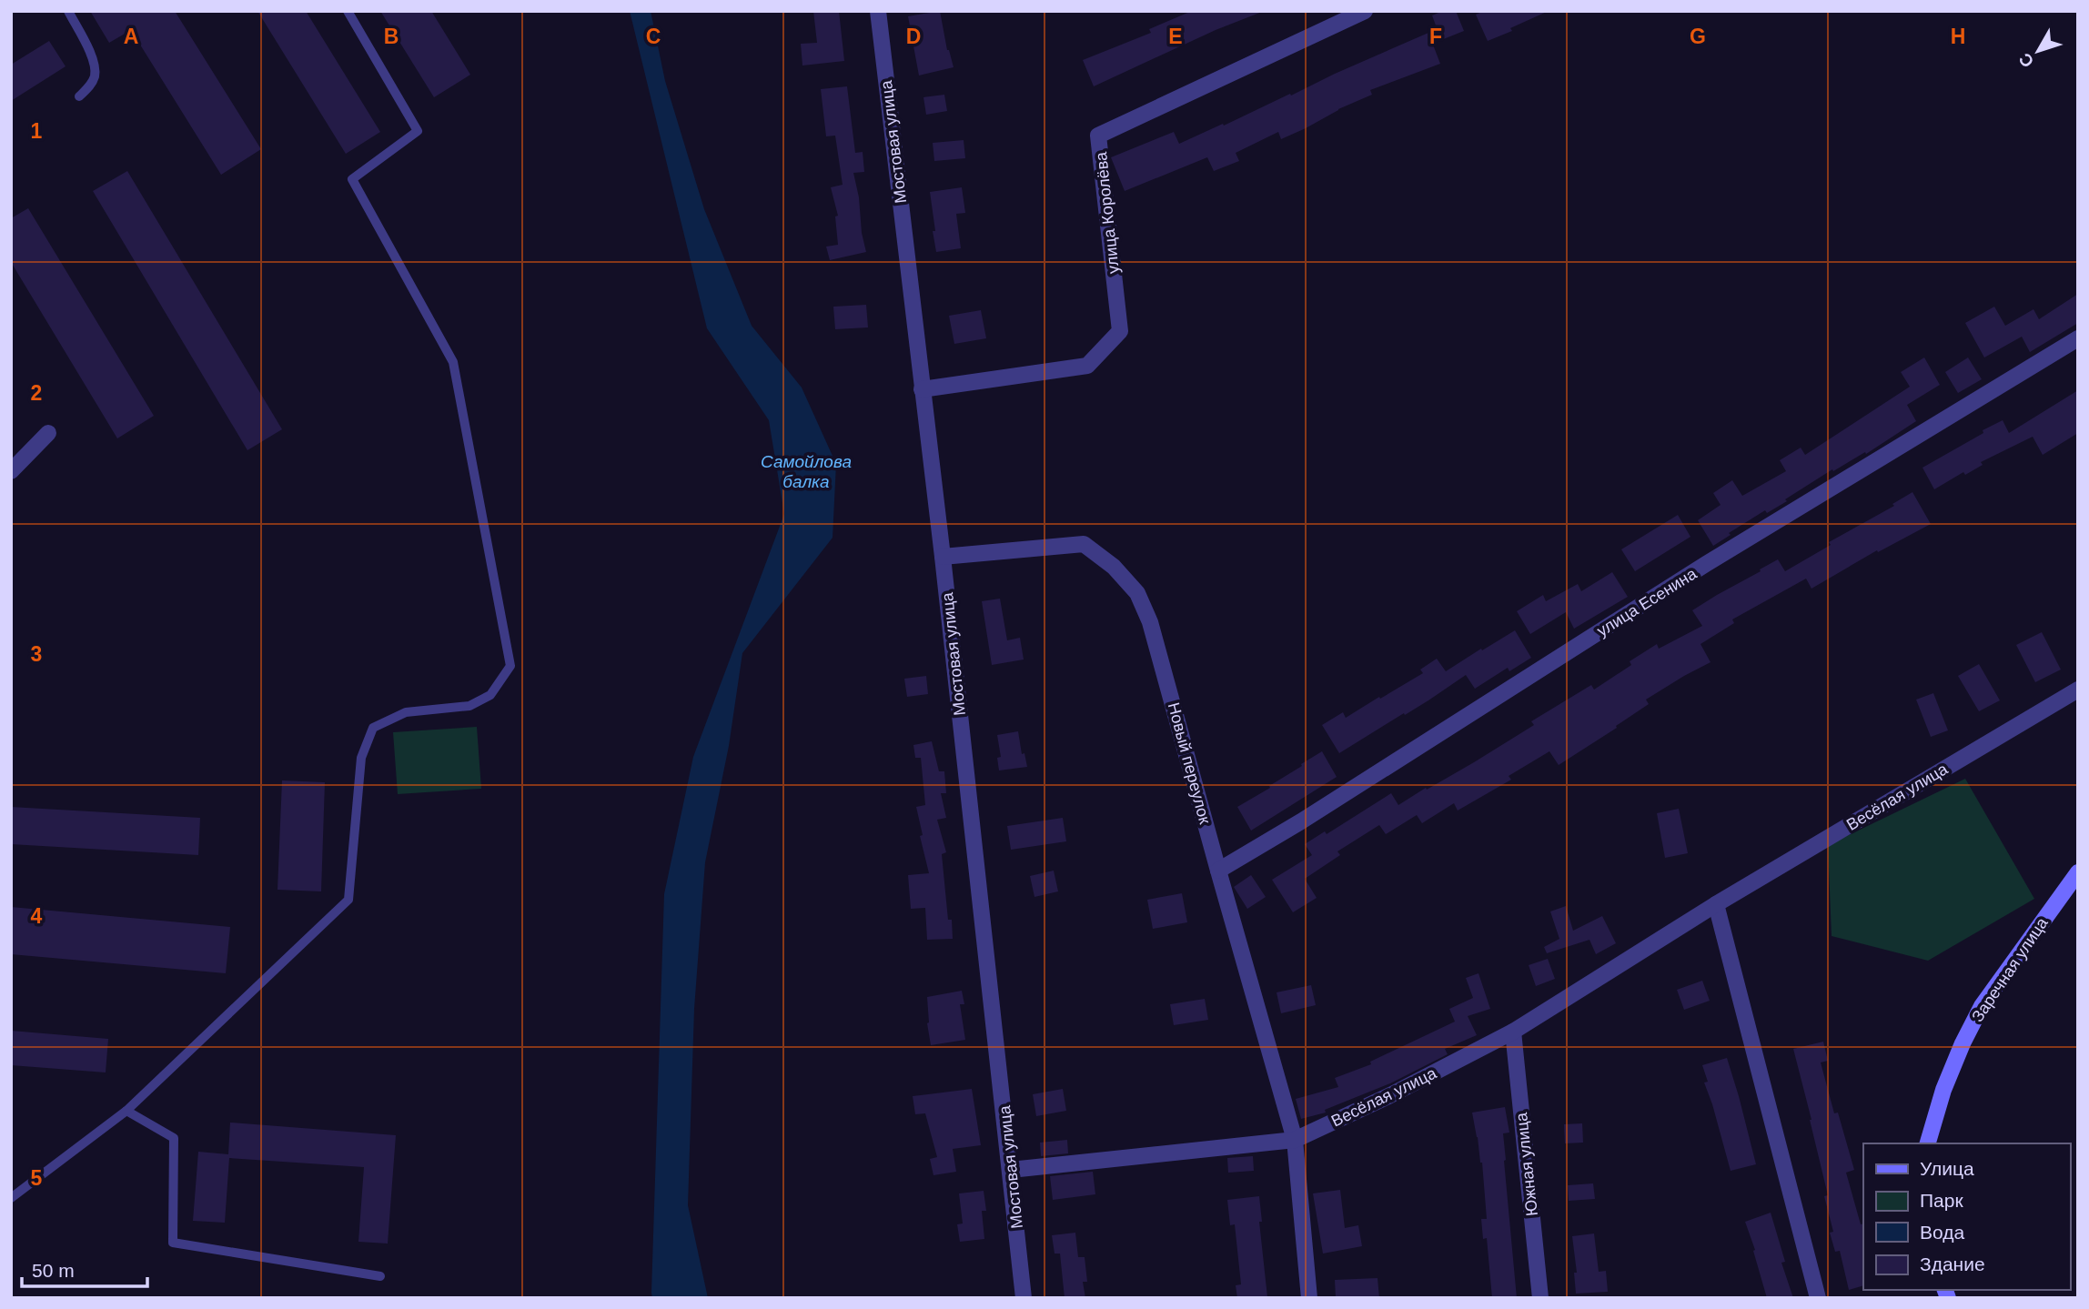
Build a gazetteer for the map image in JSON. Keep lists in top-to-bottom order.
{
  "streets": {
    "street": [
      "Мостовая улица",
      "улица Королёва",
      "улица Есенина",
      "Новый переулок",
      "Весёлая улица",
      "Заречная улица",
      "Южная улица"
    ]
  },
  "crossings": [
    ["Мостовая улица", "улица Королёва"],
    ["Мостовая улица", "Новый переулок"],
    ["Мостовая улица", "Весёлая улица"],
    ["улица Есенина", "Новый переулок"],
    ["Новый переулок", "Весёлая улица"],
    ["Весёлая улица", "Южная улица"]
  ],
  "water": ["Самойлова балка"],
  "legend": [
    "Улица",
    "Парк",
    "Вода",
    "Здание"
  ],
  "scale_bar": "50 m",
  "north": "bottom left",
  "grid": {
    "columns": [
      "A",
      "B",
      "C",
      "D",
      "E",
      "F",
      "G",
      "H"
    ],
    "rows": [
      "1",
      "2",
      "3",
      "4",
      "5"
    ]
  }
}
